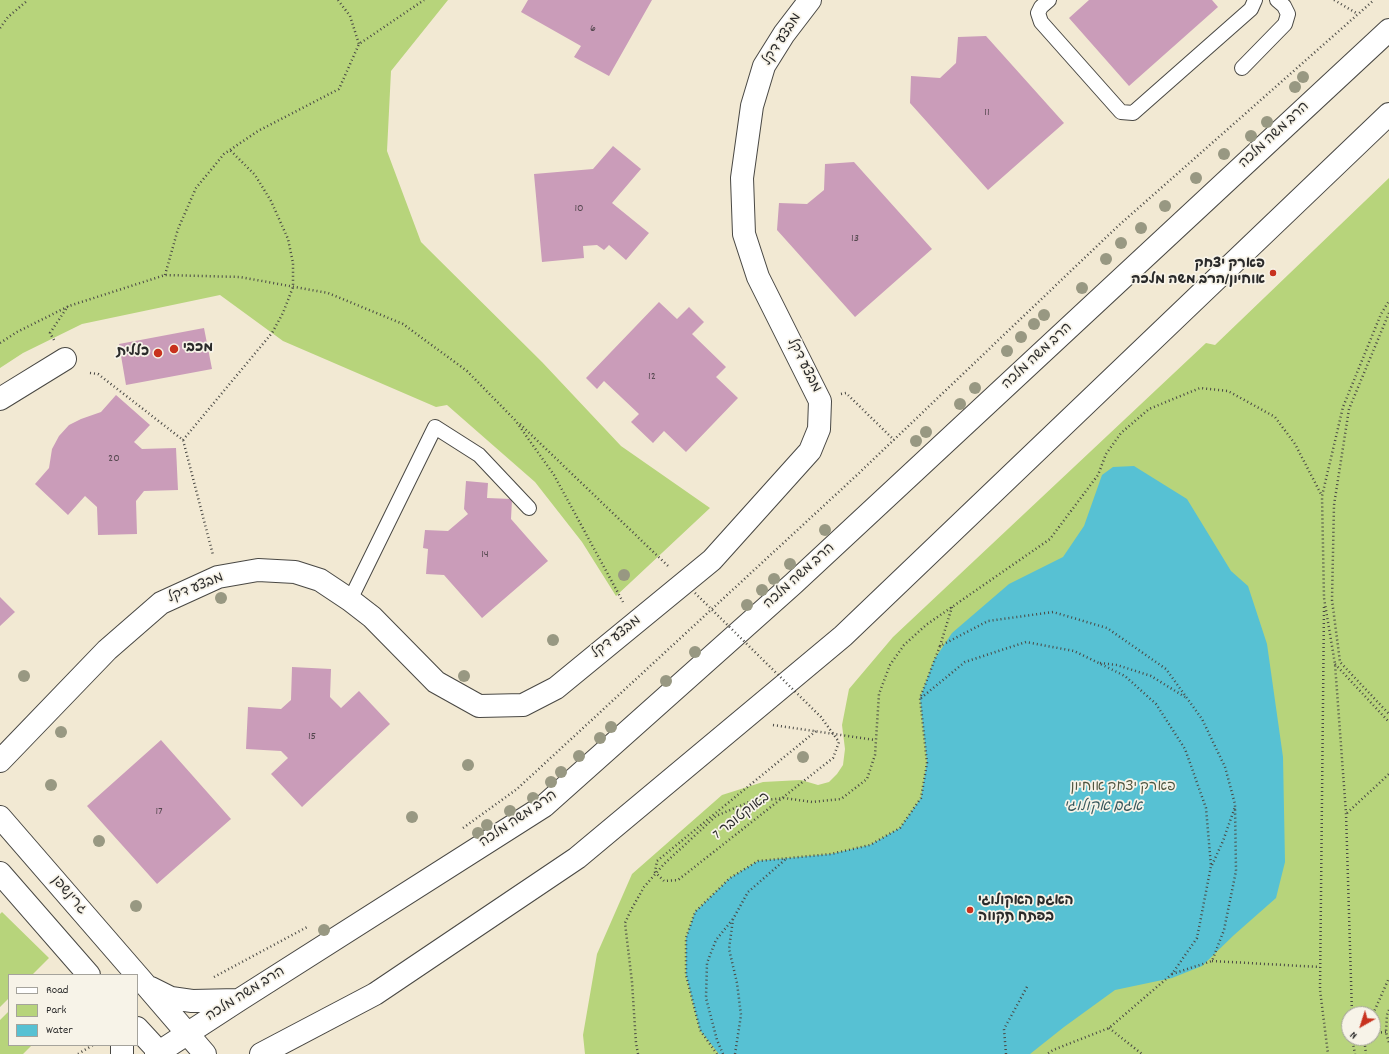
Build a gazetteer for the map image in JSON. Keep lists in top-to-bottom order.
{
  "streets": {
    "street": ["מבצע דקל", "הרב משה מלכה", "גרינשפן"],
    "path": ["7 באוקטובר"]
  },
  "crossings": [
    ["מבצע דקל", "7 באוקטובר"],
    ["הרב משה מלכה", "גרינשפן"]
  ],
  "water": ["אגם אקולוגי"],
  "parks": ["פארק יצחק אוחיון"],
  "places": [
    "פארק יצחק אוחיון/הרב משה מלכה",
    "מכבי",
    "כללית",
    "האגם האקולוגי בפתח תקווה"
  ],
  "house_numbers": [
    "6",
    "11",
    "10",
    "13",
    "12",
    "20",
    "14",
    "15",
    "17"
  ],
  "legend": ["Road", "Park", "Water"],
  "north": "bottom left"
}
